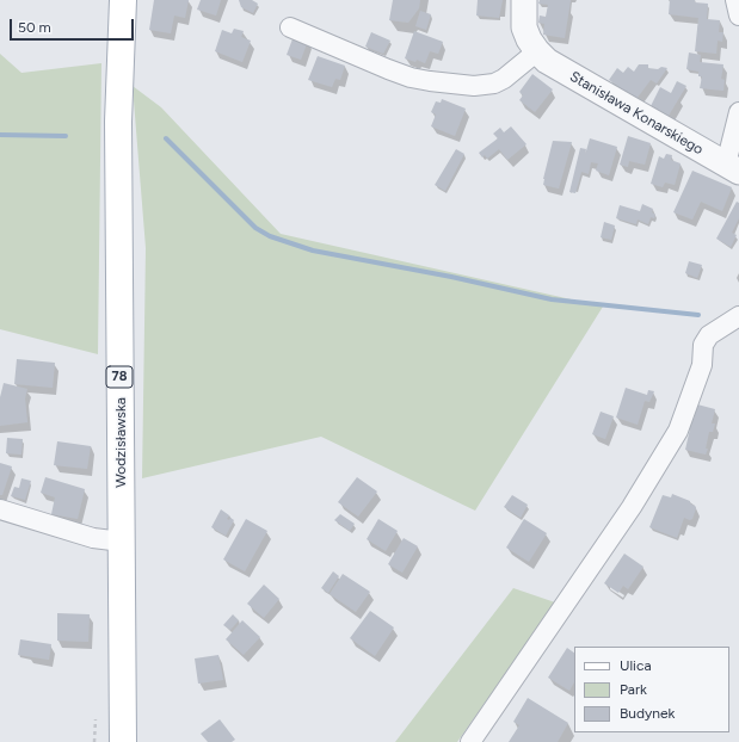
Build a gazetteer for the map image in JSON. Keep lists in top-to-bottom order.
{
  "streets": {
    "main road": ["78", "Wodzisławska"],
    "street": ["Stanisława Konarskiego"]
  },
  "legend": ["Ulica", "Park", "Budynek"],
  "scale_bar": "50 m"
}
